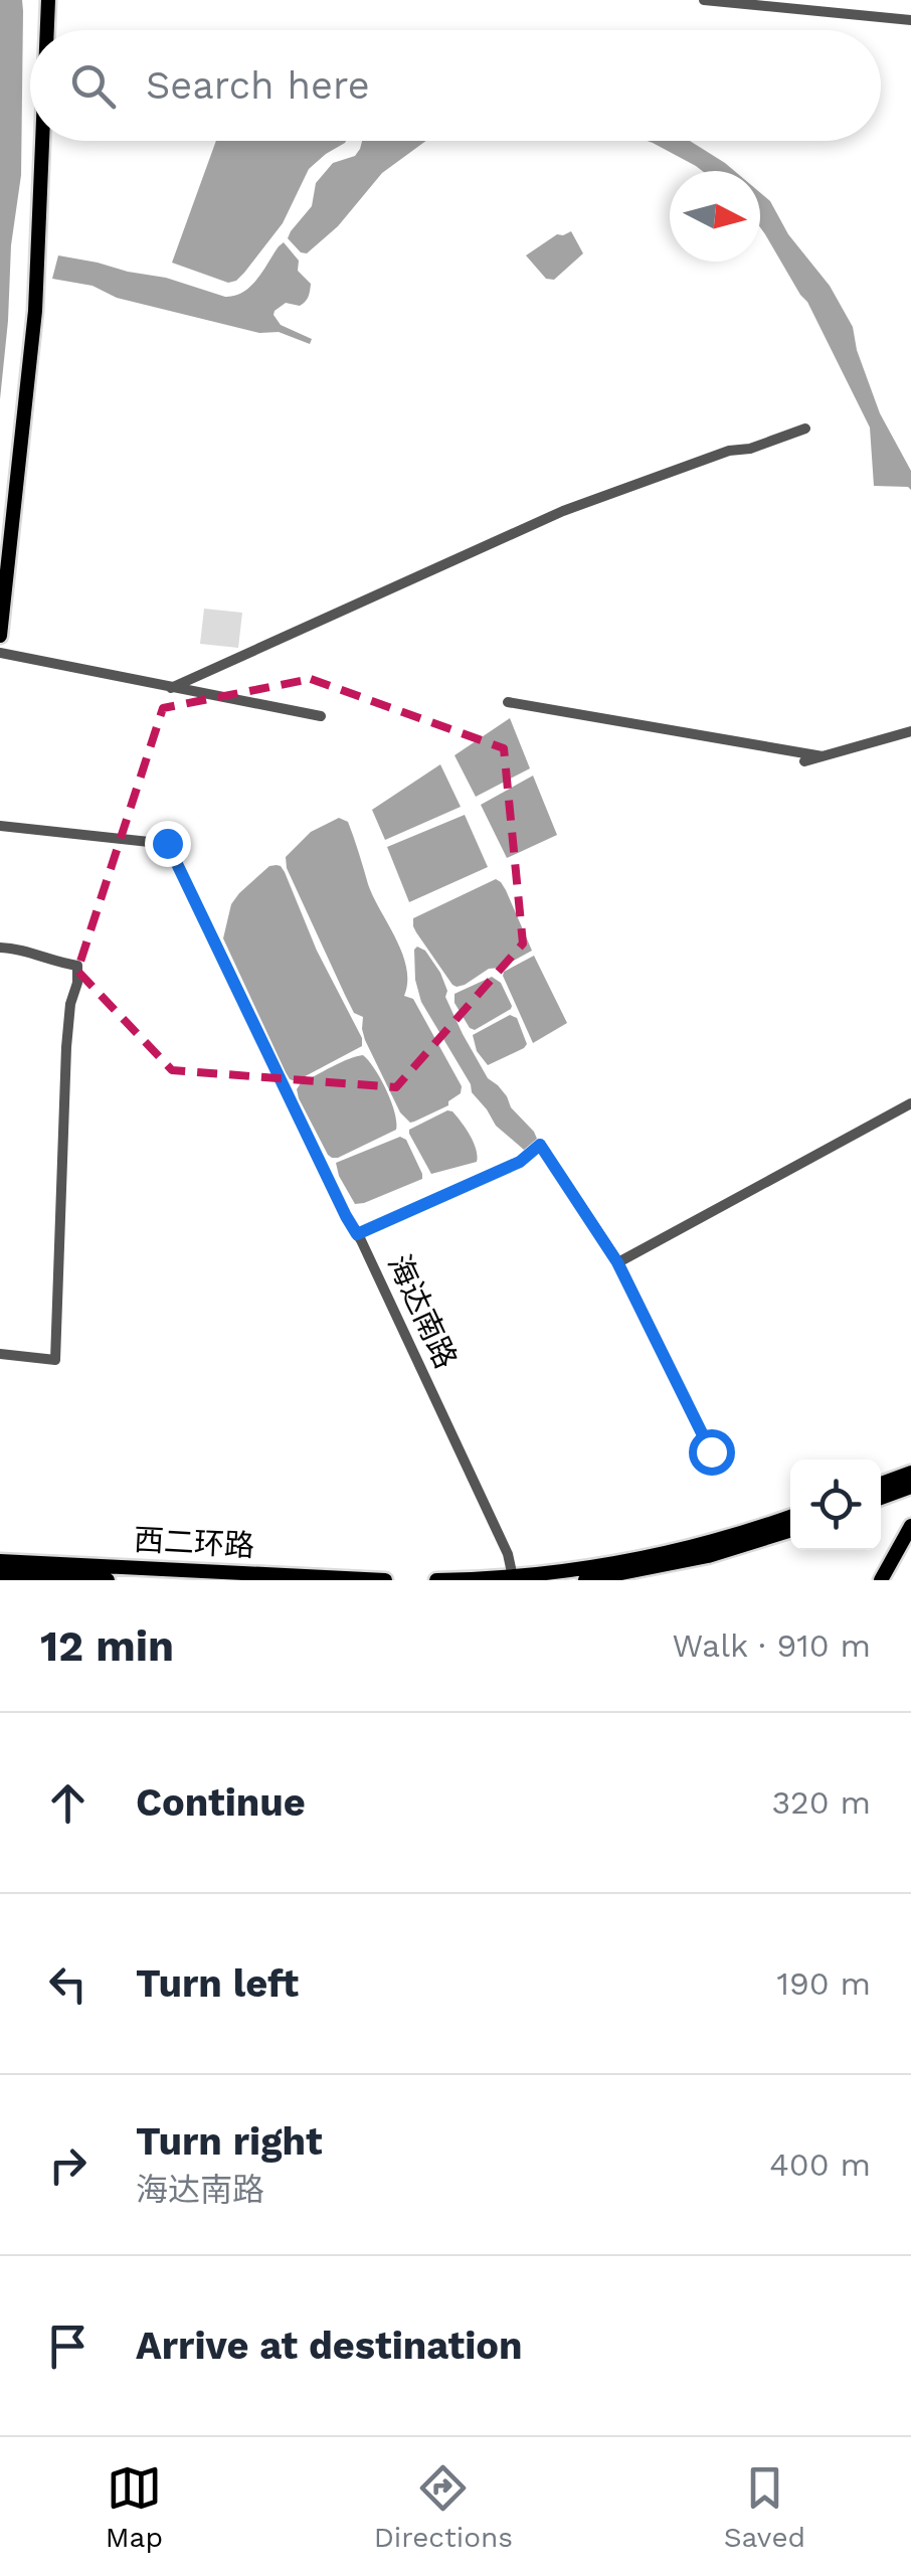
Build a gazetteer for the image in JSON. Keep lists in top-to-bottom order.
{
  "streets": {
    "main road": ["西二环路"],
    "street": ["海达南路"]
  },
  "north": "right",
  "page": {
    "search": "Search here",
    "heading": ["12 min", "Walk · 910 m"],
    "list": [
      ["Continue", "320 m"],
      ["Turn left", "190 m"],
      ["Turn right", "海达南路", "400 m"],
      "Arrive at destination"
    ],
    "nav": ["Map", "Directions", "Saved"]
  }
}
